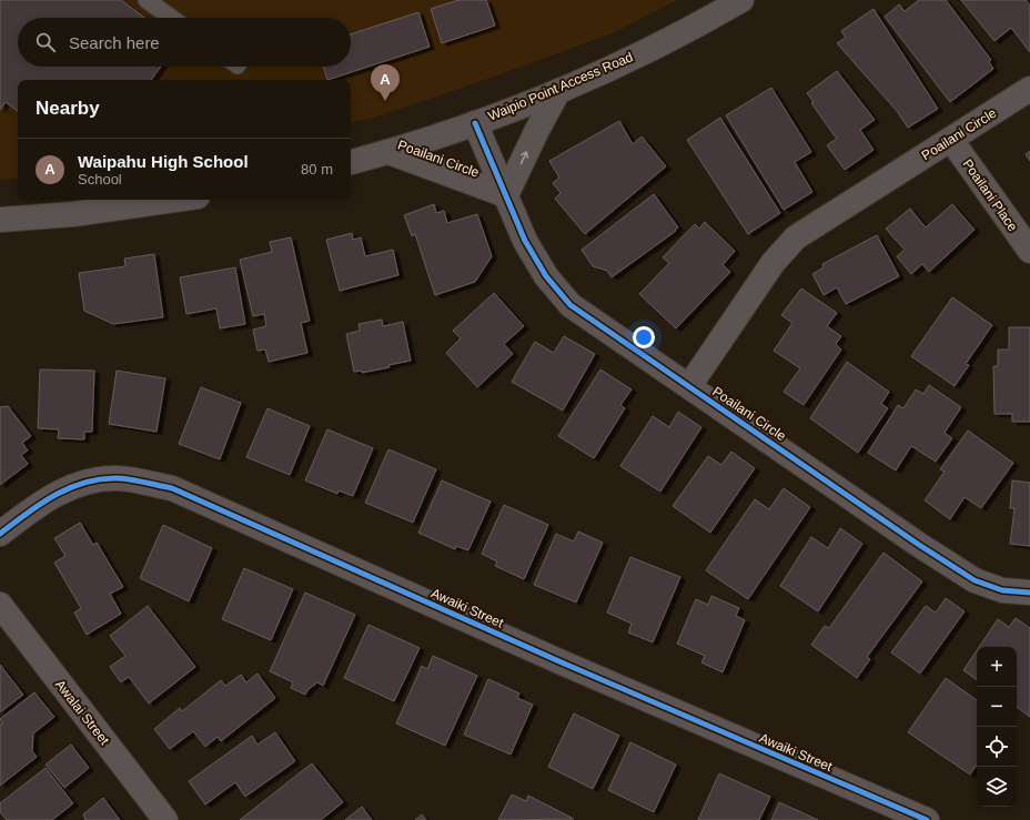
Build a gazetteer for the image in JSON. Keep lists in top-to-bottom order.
{
  "streets": {
    "street": [
      "Waipio Point Access Road",
      "Poailani Circle",
      "Poailani Place",
      "Awaiki Street",
      "Awalai Street"
    ]
  },
  "crossings": [
    ["Waipio Point Access Road", "Poailani Circle"],
    ["Poailani Circle", "Poailani Place"]
  ],
  "page": {
    "search": "Search here",
    "pins": "A",
    "heading": "Nearby",
    "list": [
      {
        "mark": "A",
        "name": "Waipahu High School",
        "note": "School",
        "value": "80 m"
      }
    ],
    "map_buttons": ["+", "−"]
  }
}
